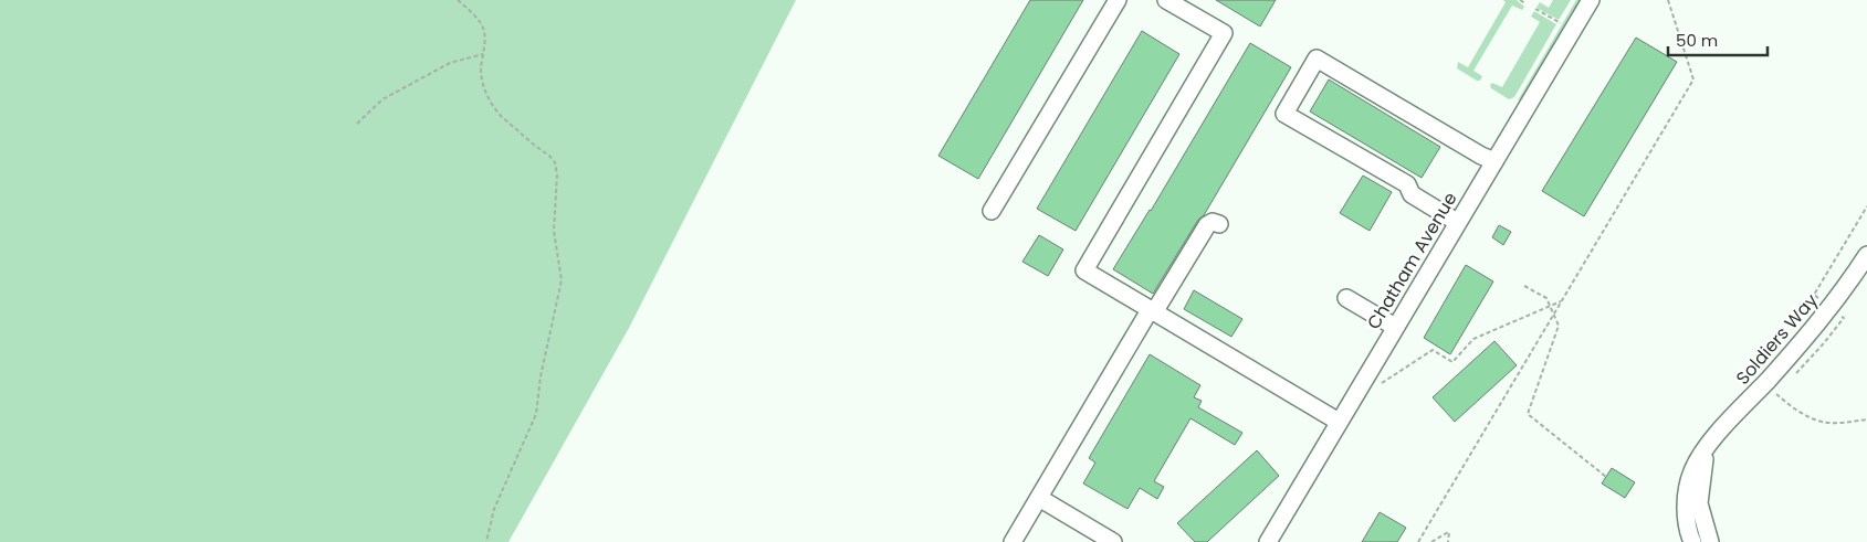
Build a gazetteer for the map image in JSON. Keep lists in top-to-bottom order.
{
  "streets": {
    "street": ["Chatham Avenue", "Soldiers Way"]
  },
  "scale_bar": "50 m"
}
